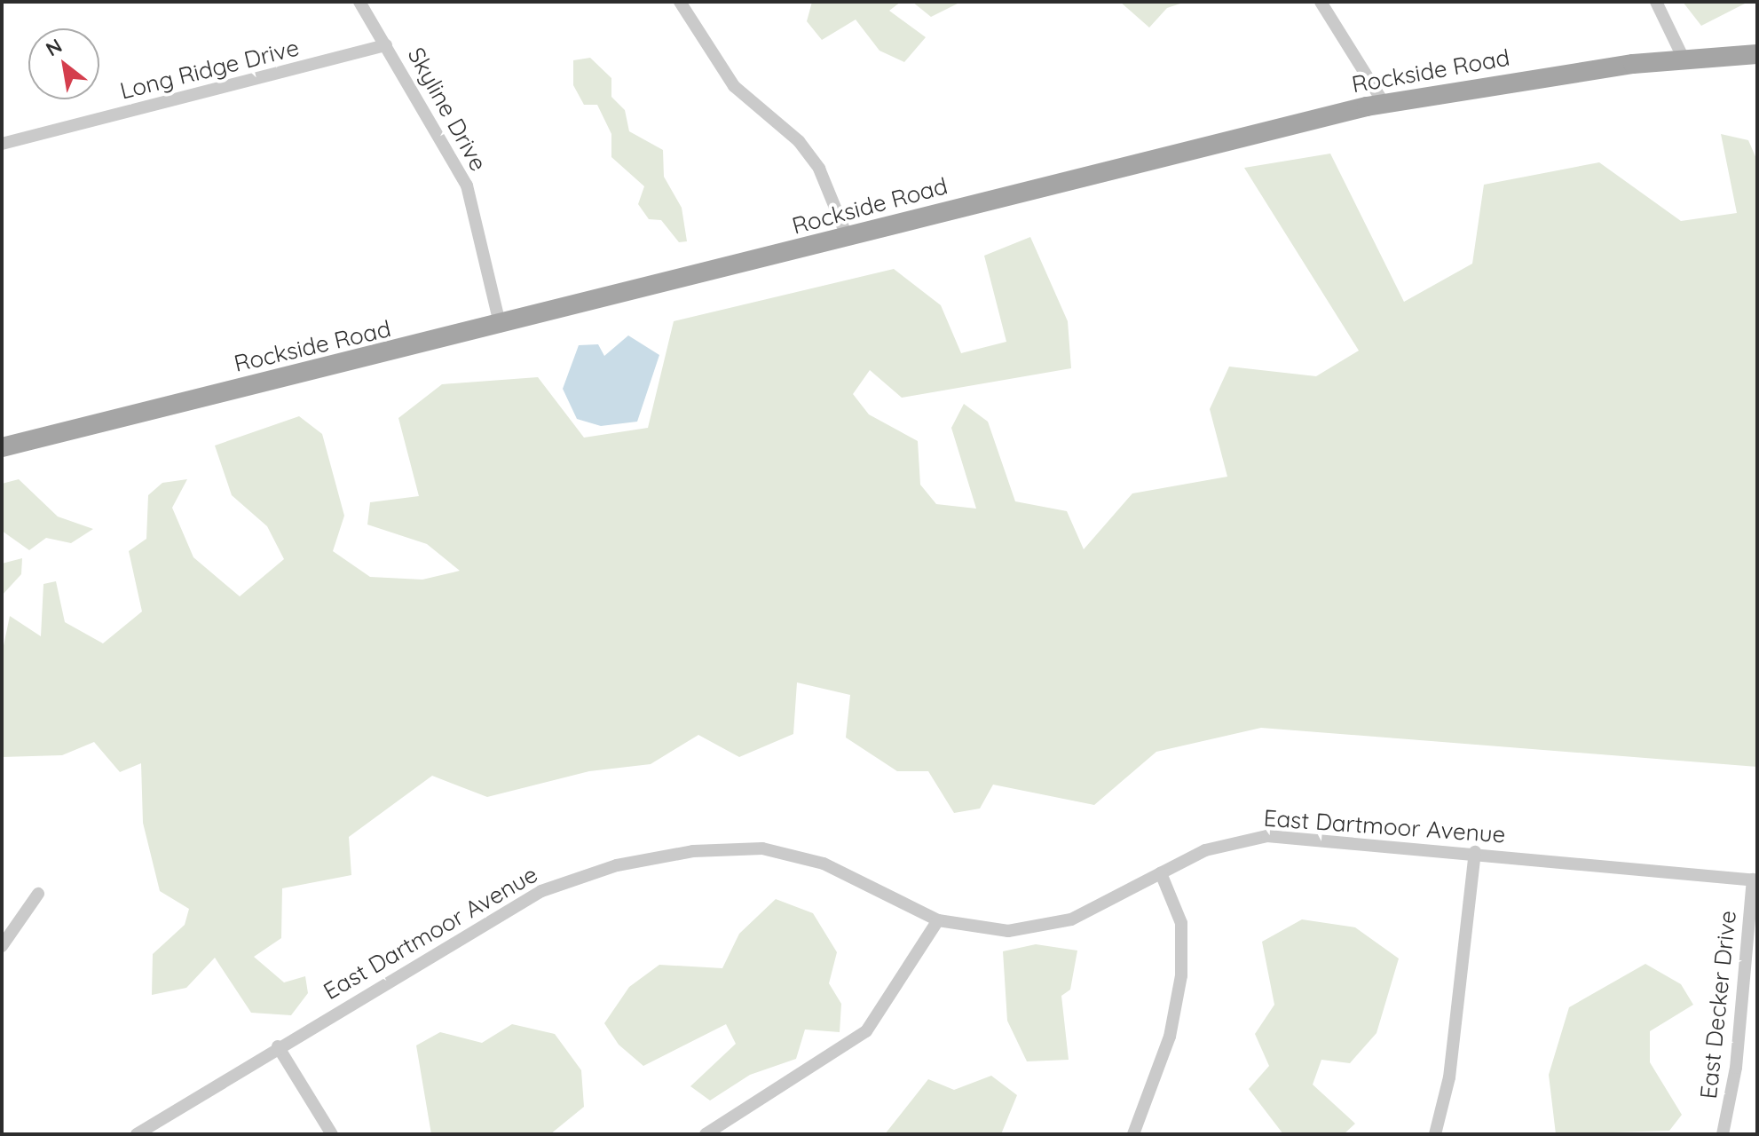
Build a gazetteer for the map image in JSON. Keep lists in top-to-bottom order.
{
  "streets": {
    "main road": ["Rockside Road"],
    "street": [
      "Long Ridge Drive",
      "Skyline Drive",
      "East Dartmoor Avenue",
      "East Decker Drive"
    ]
  },
  "crossings": [
    ["Long Ridge Drive", "Skyline Drive"],
    ["Rockside Road", "Skyline Drive"],
    ["East Dartmoor Avenue", "East Decker Drive"]
  ],
  "north": "top left"
}
